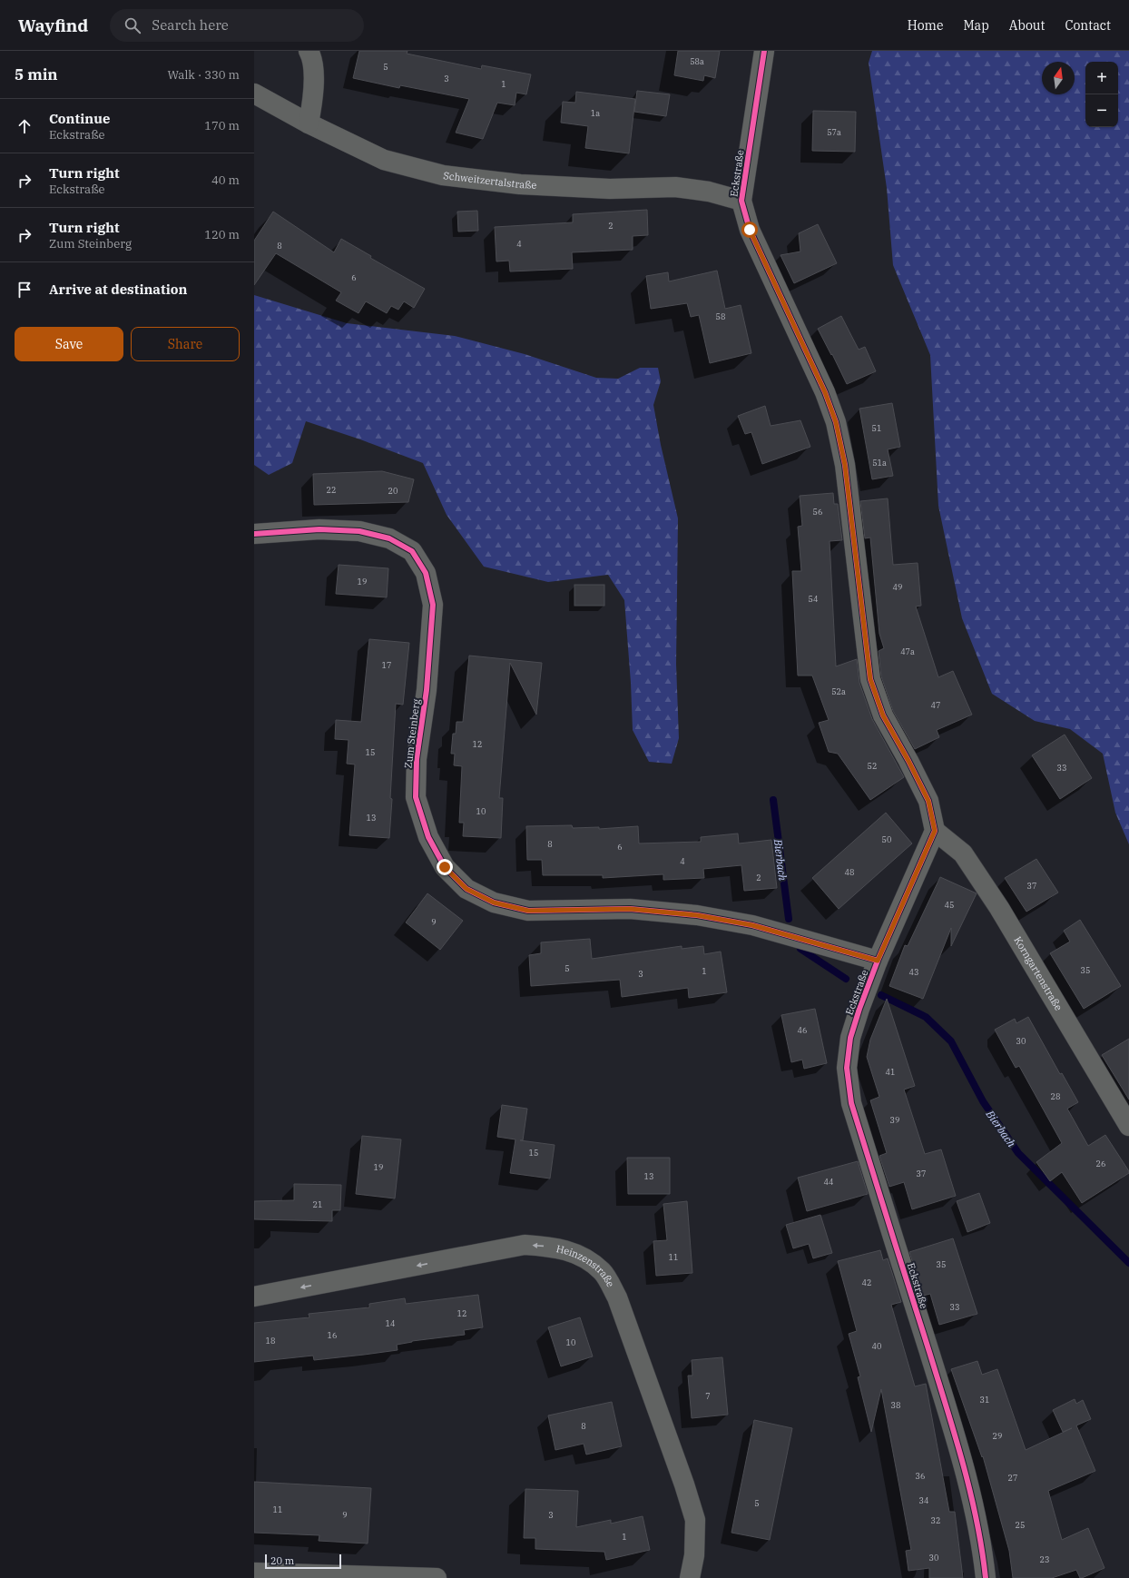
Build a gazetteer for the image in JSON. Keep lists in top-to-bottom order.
{
  "streets": {
    "street": [
      "Eckstraße",
      "Schweitzertalstraße",
      "Zum Steinberg",
      "Korngartenstraße",
      "Heinzenstraße"
    ]
  },
  "crossings": [
    ["Eckstraße", "Schweitzertalstraße"],
    ["Eckstraße", "Zum Steinberg"],
    ["Eckstraße", "Korngartenstraße"]
  ],
  "water": ["Bierbach"],
  "house_numbers": [
    "58a",
    "5",
    "3",
    "1",
    "1a",
    "57a",
    "2",
    "4",
    "8",
    "6",
    "58",
    "51",
    "51a",
    "22",
    "20",
    "56",
    "19",
    "49",
    "54",
    "47a",
    "17",
    "52a",
    "47",
    "12",
    "15",
    "52",
    "33",
    "10",
    "13",
    "50",
    "8",
    "6",
    "4",
    "48",
    "2",
    "37",
    "45",
    "9",
    "5",
    "35",
    "1",
    "43",
    "3",
    "46",
    "30",
    "41",
    "28",
    "39",
    "15",
    "26",
    "19",
    "37",
    "13",
    "44",
    "21",
    "11",
    "35",
    "42",
    "33",
    "12",
    "14",
    "16",
    "18",
    "10",
    "40",
    "7",
    "31",
    "38",
    "8",
    "29",
    "36",
    "27",
    "34",
    "5",
    "11",
    "9",
    "3",
    "32",
    "25",
    "1",
    "30",
    "23"
  ],
  "scale_bar": "20 m",
  "north": "top",
  "page": {
    "header": "Wayfind",
    "search": "Search here",
    "nav": [
      "Home",
      "Map",
      "About",
      "Contact"
    ],
    "heading": ["5 min", "Walk · 330 m"],
    "map_buttons": ["+", "−"],
    "list": [
      ["Continue", "Eckstraße", "170 m"],
      ["Turn right", "Eckstraße", "40 m"],
      ["Turn right", "Zum Steinberg", "120 m"],
      "Arrive at destination"
    ],
    "buttons": ["Save", "Share"],
    "scale": "20 m"
  }
}
